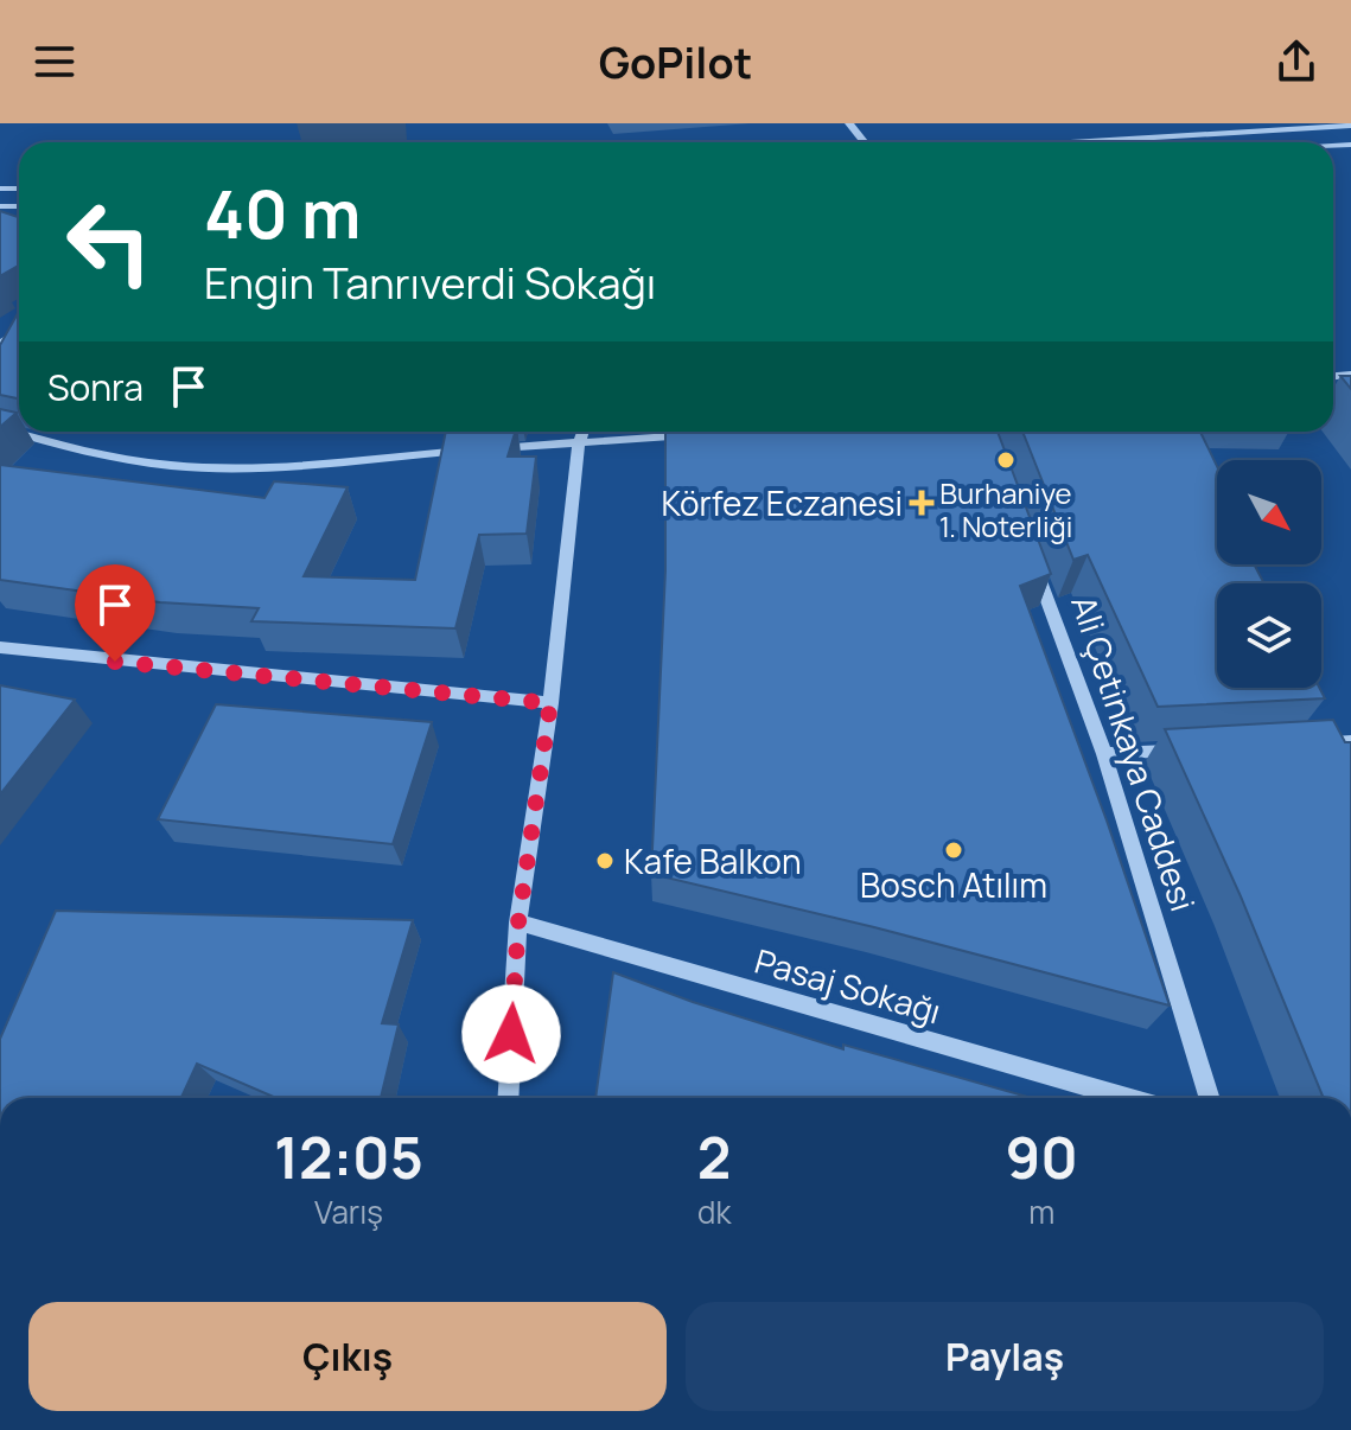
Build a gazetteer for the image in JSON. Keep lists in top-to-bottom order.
{
  "streets": {
    "street": ["Ali Çetinkaya Caddesi", "Pasaj Sokağı"]
  },
  "places": {
    "other": ["Burhaniye 1. Noterliği", "Bosch Atılım", "Kafe Balkon"],
    "health": ["Körfez Eczanesi"]
  },
  "north": "bottom right",
  "page": {
    "header": "GoPilot",
    "turn": ["40 m", "Engin Tanrıverdi Sokağı"],
    "then": "Sonra",
    "eta": [
      "12:05",
      "Varış",
      "2",
      "dk",
      "90",
      "m"
    ],
    "buttons": ["Çıkış", "Paylaş"]
  }
}
